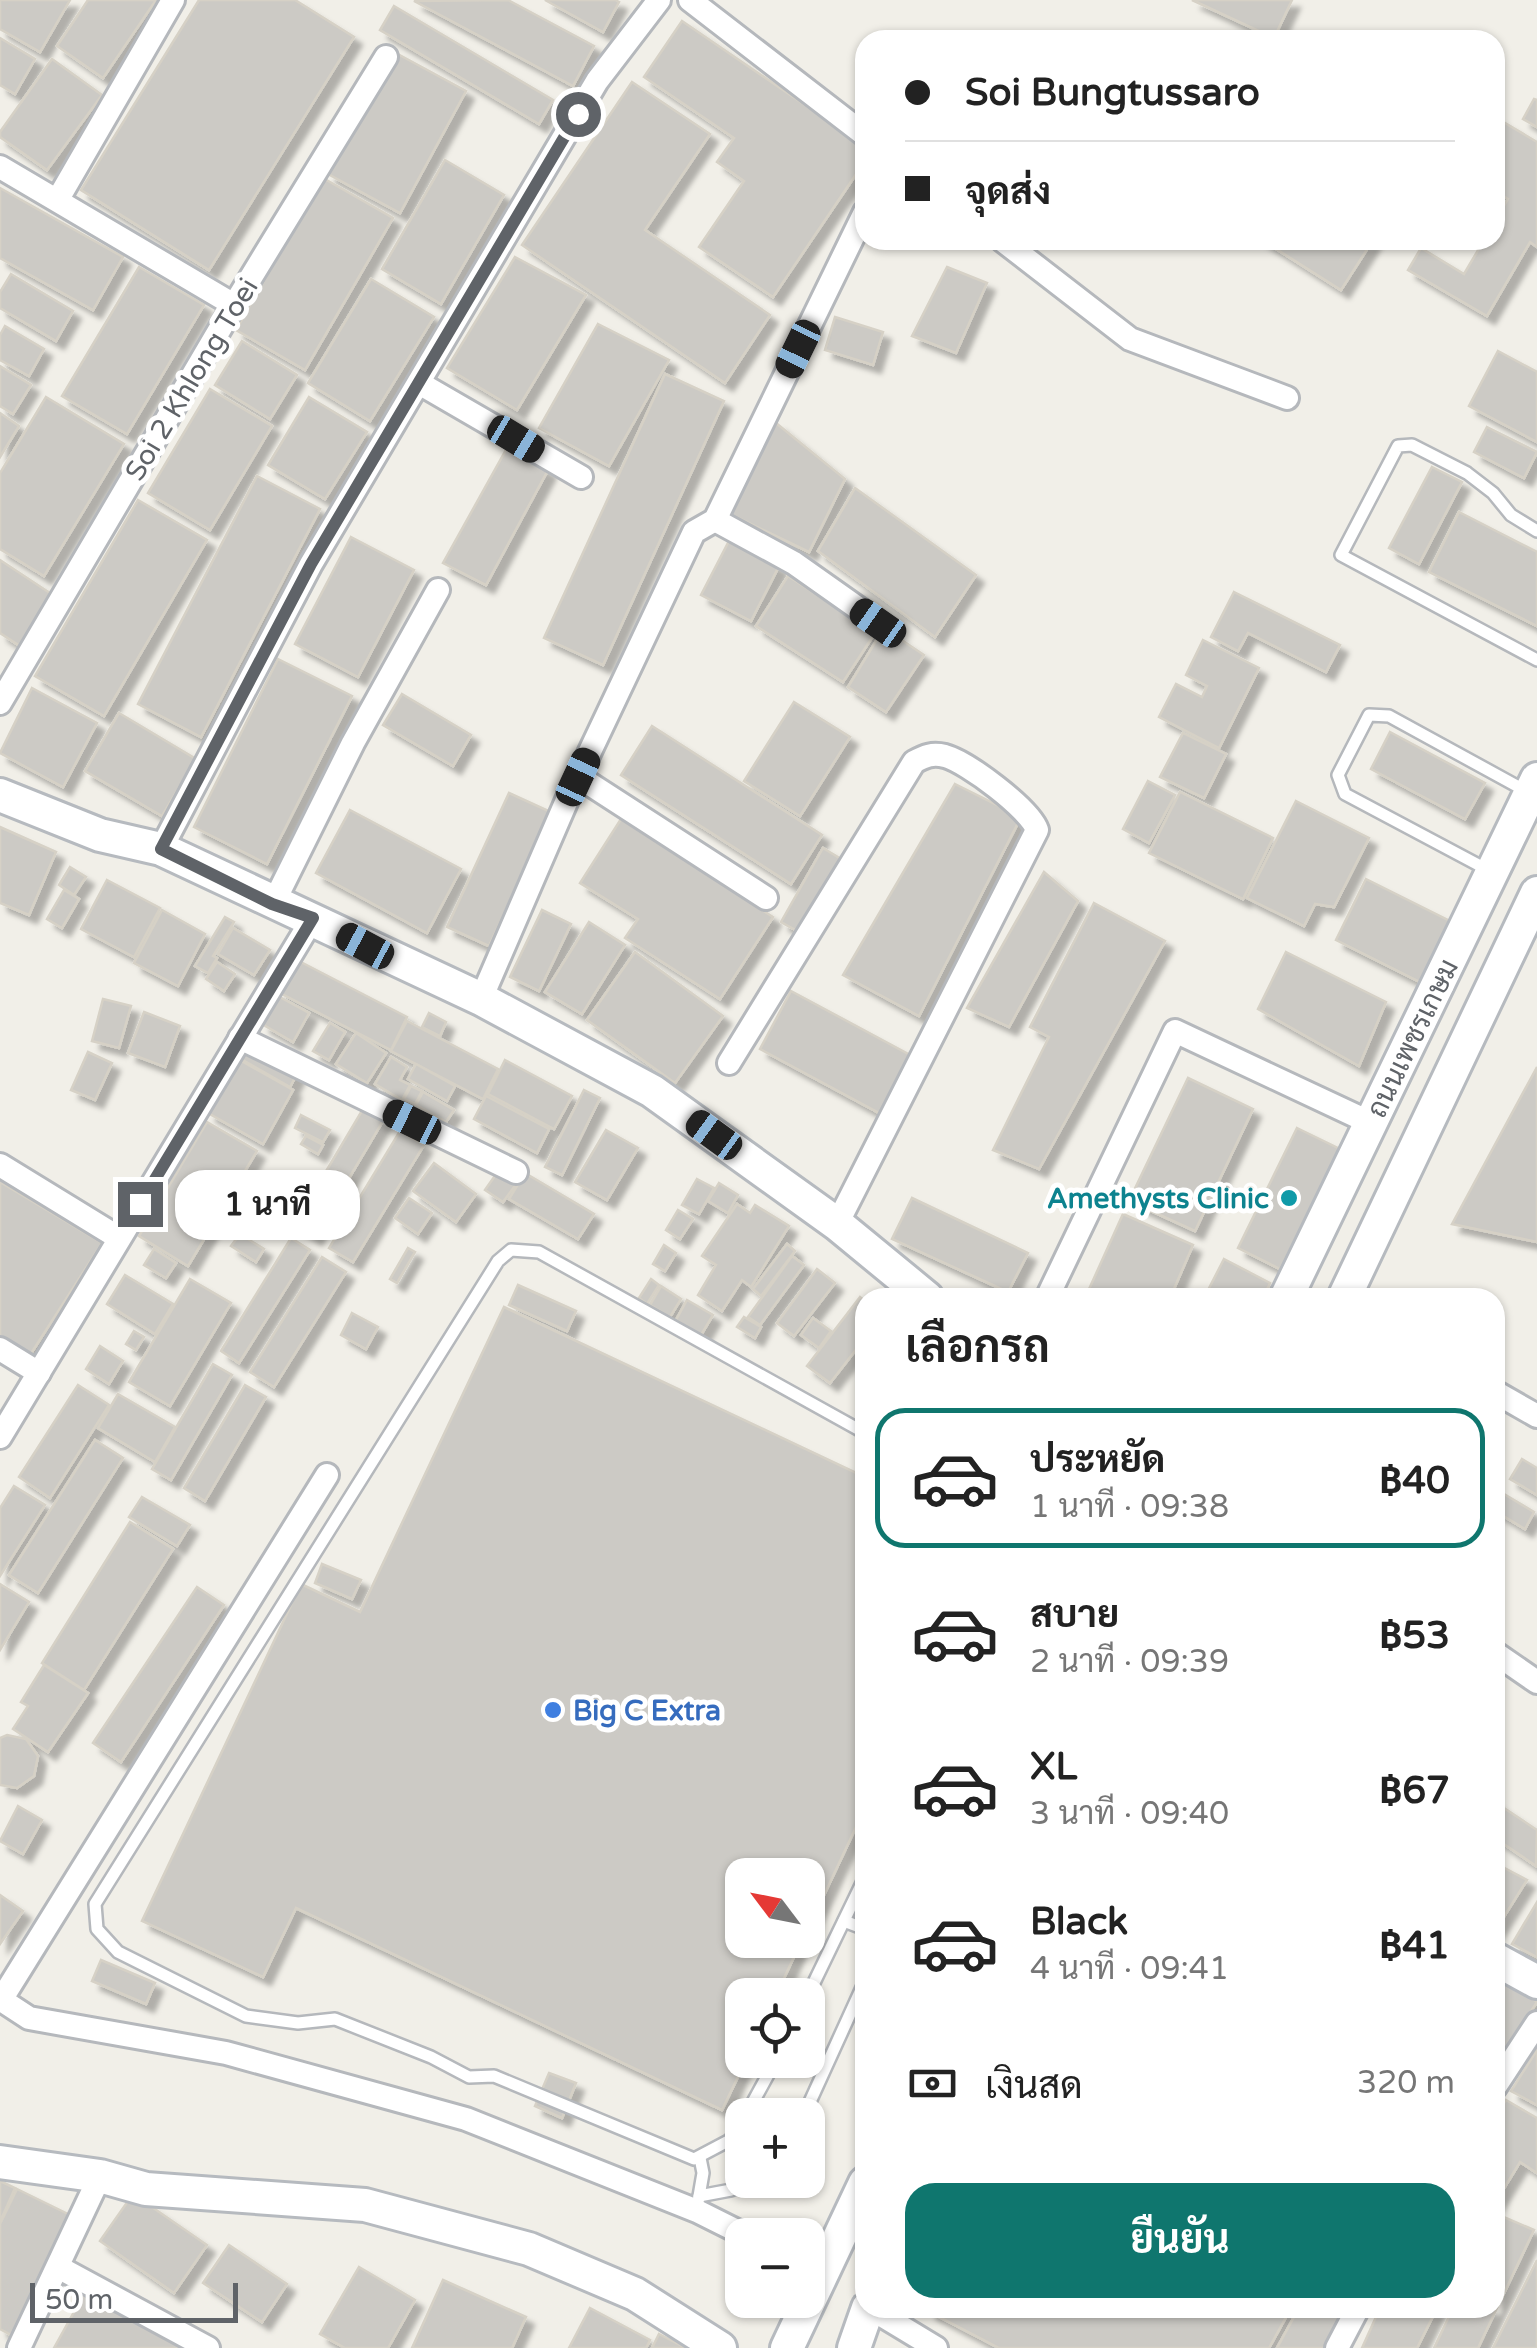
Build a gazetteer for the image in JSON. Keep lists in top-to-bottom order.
{
  "streets": {
    "street": ["Soi 2 Khlong Toei", "ถนนเพชรเกษม"]
  },
  "places": ["Amethysts Clinic", "Big C Extra"],
  "scale_bar": "50 m",
  "north": "top left",
  "page": {
    "banner": ["Soi Bungtussaro", "จุดส่ง"],
    "bubble": "1 นาที",
    "heading": "เลือกรถ",
    "list": [
      {
        "name": "ประหยัด",
        "note": "1 นาที · 09:38",
        "value": "฿40"
      },
      {
        "name": "สบาย",
        "note": "2 นาที · 09:39",
        "value": "฿53"
      },
      {
        "name": "XL",
        "note": "3 นาที · 09:40",
        "value": "฿67"
      },
      {
        "name": "Black",
        "note": "4 นาที · 09:41",
        "value": "฿41"
      }
    ],
    "map_buttons": ["+", "−"],
    "pay": ["เงินสด", "320 m"],
    "buttons": "ยืนยัน",
    "scale": "50 m"
  }
}
